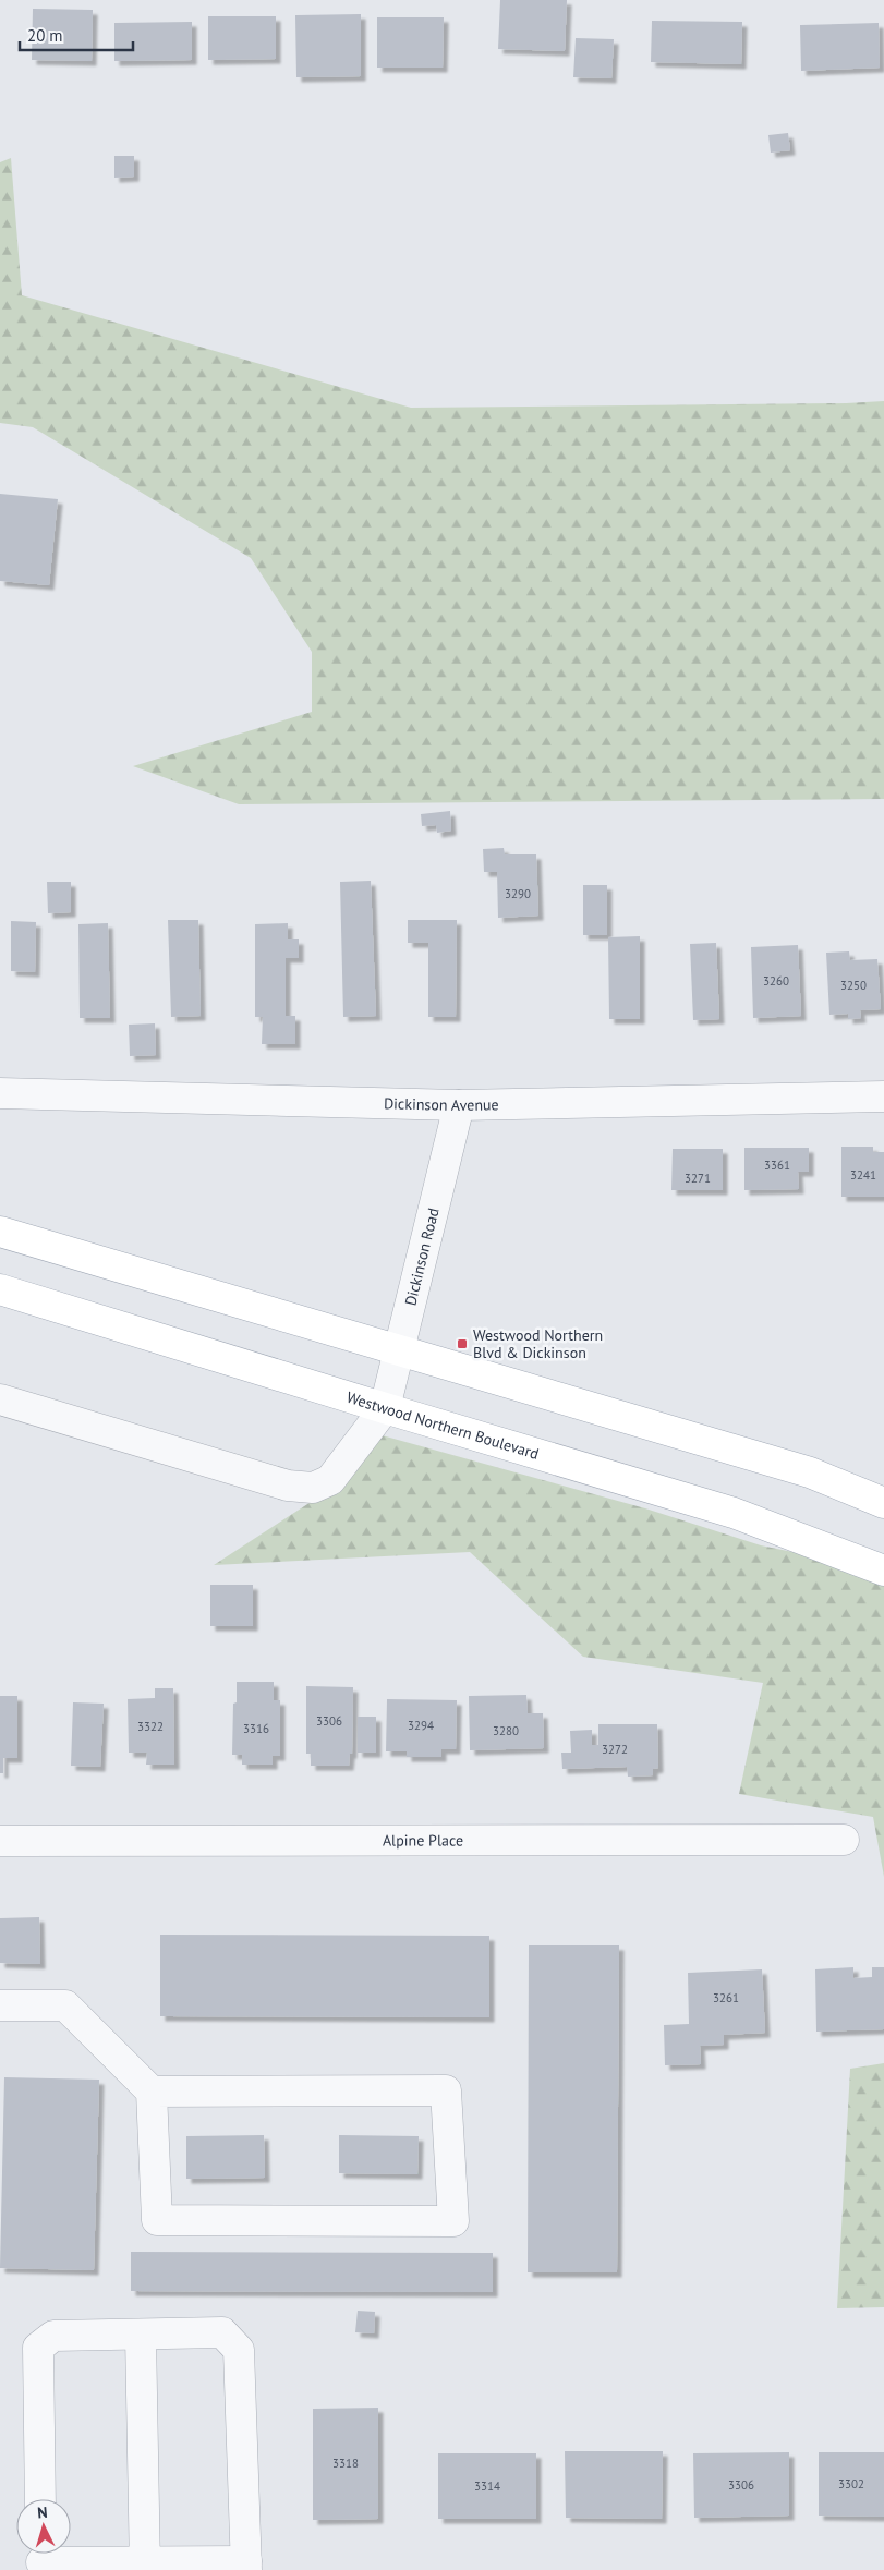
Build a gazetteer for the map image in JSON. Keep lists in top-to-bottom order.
{
  "streets": {
    "main road": ["Westwood Northern Boulevard"],
    "street": ["Dickinson Avenue", "Dickinson Road", "Alpine Place"]
  },
  "crossings": [
    ["Dickinson Avenue", "Dickinson Road"],
    ["Dickinson Road", "Westwood Northern Boulevard"]
  ],
  "places": {
    "transit": ["Westwood Northern Blvd & Dickinson"]
  },
  "house_numbers": [
    "3290",
    "3260",
    "3250",
    "3361",
    "3241",
    "3271",
    "3306",
    "3294",
    "3322",
    "3316",
    "3280",
    "3272",
    "3261",
    "3318",
    "3302",
    "3306",
    "3314"
  ],
  "scale_bar": "20 m",
  "north": "top"
}
